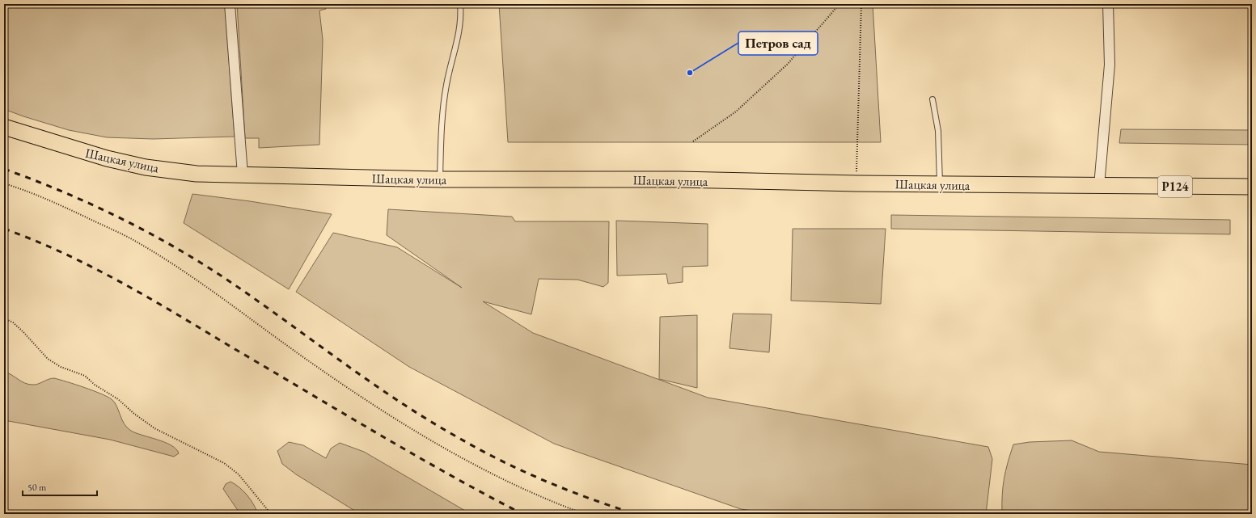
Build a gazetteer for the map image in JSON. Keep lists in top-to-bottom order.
{
  "streets": {
    "main road": ["Шацкая улица", "Р124"]
  },
  "crossings": [
    ["Шацкая улица", "Р124"]
  ],
  "places": ["Петров сад"],
  "scale_bar": "50 m"
}
